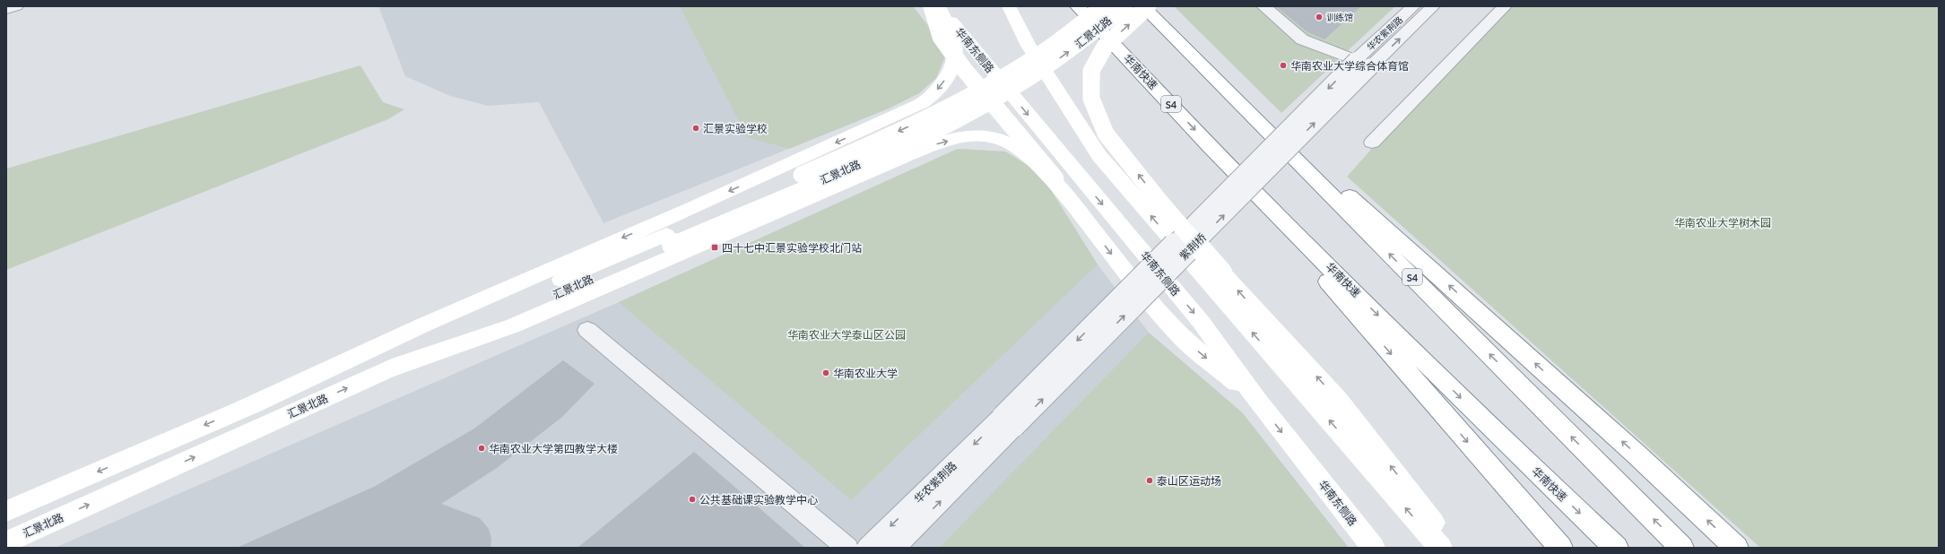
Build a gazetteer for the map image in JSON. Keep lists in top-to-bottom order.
{
  "streets": {
    "main road": [
      "汇景北路",
      "华南东侧路",
      "华南快速",
      "S4"
    ],
    "street": ["华农紫荆路", "紫荆桥"]
  },
  "crossings": [
    ["华农紫荆路", "紫荆桥"]
  ],
  "parks": ["华南农业大学树木园", "华南农业大学泰山区公园"],
  "places": {
    "other": [
      "训练馆",
      "华南农业大学综合体育馆",
      "汇景实验学校",
      "华南农业大学",
      "华南农业大学第四教学大楼",
      "泰山区运动场",
      "公共基础课实验教学中心"
    ],
    "transit": ["四十七中汇景实验学校北门站"]
  }
}
